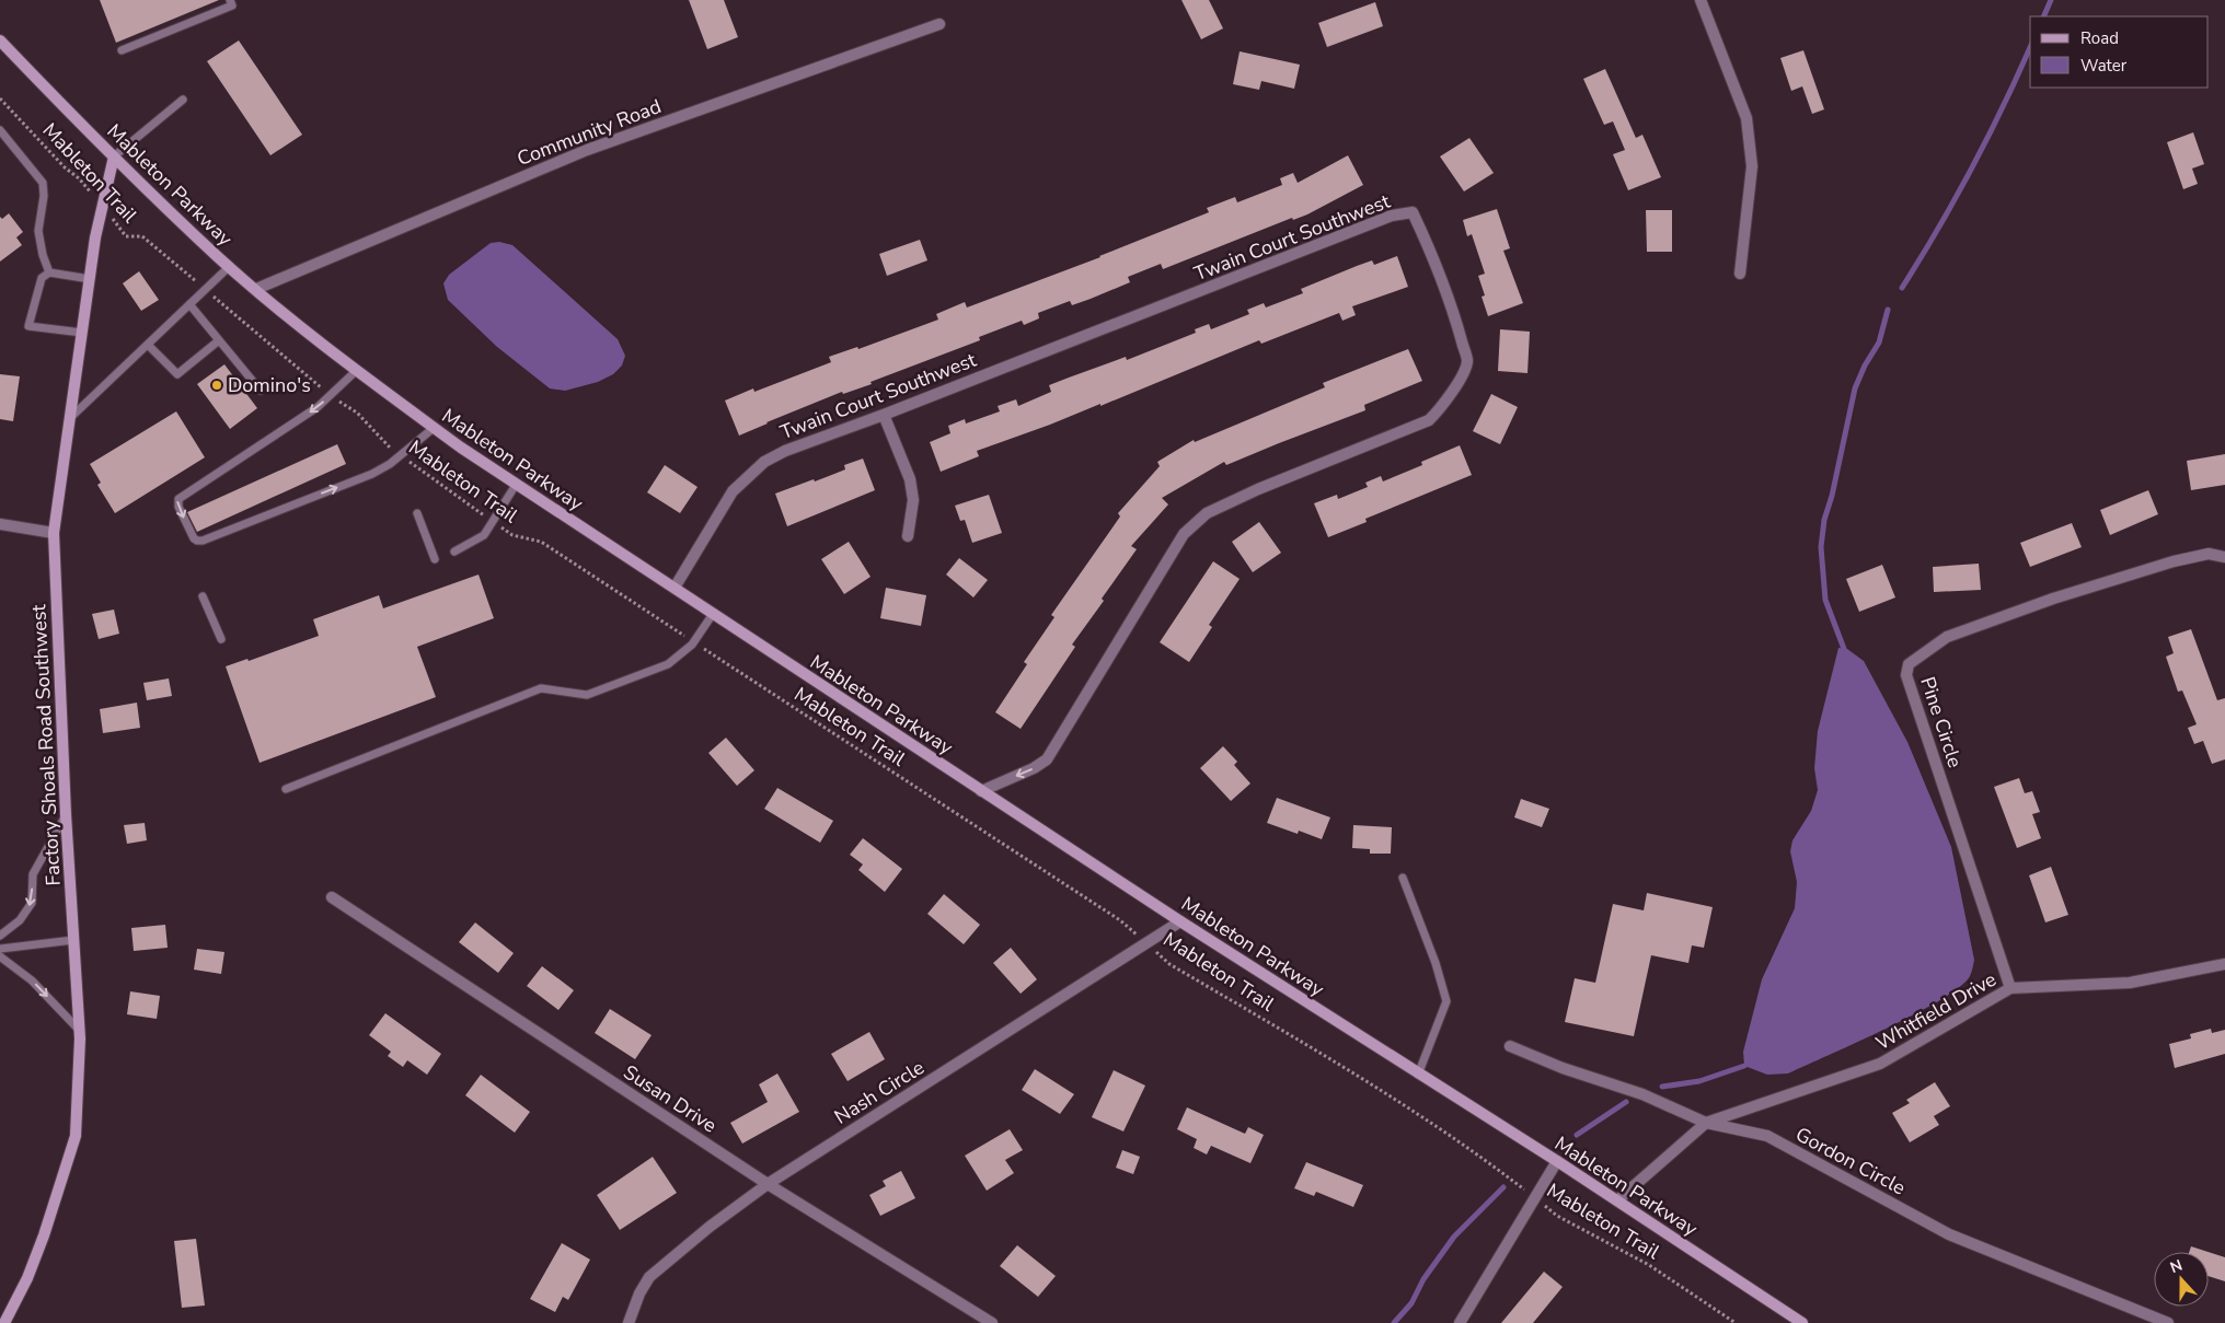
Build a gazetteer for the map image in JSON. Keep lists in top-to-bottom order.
{
  "streets": {
    "main road": ["Mableton Parkway", "Factory Shoals Road Southwest"],
    "street": [
      "Community Road",
      "Twain Court Southwest",
      "Pine Circle",
      "Whitfield Drive",
      "Nash Circle",
      "Susan Drive",
      "Gordon Circle"
    ],
    "path": ["Mableton Trail"]
  },
  "crossings": [
    ["Community Road", "Mableton Parkway"],
    ["Mableton Trail", "Factory Shoals Road Southwest"],
    ["Mableton Trail", "Nash Circle"],
    ["Mableton Parkway", "Twain Court Southwest"],
    ["Mableton Parkway", "Factory Shoals Road Southwest"],
    ["Mableton Parkway", "Nash Circle"],
    ["Pine Circle", "Whitfield Drive"],
    ["Whitfield Drive", "Gordon Circle"],
    ["Nash Circle", "Susan Drive"]
  ],
  "places": ["Domino's"],
  "legend": ["Road", "Water"],
  "north": "top"
}
